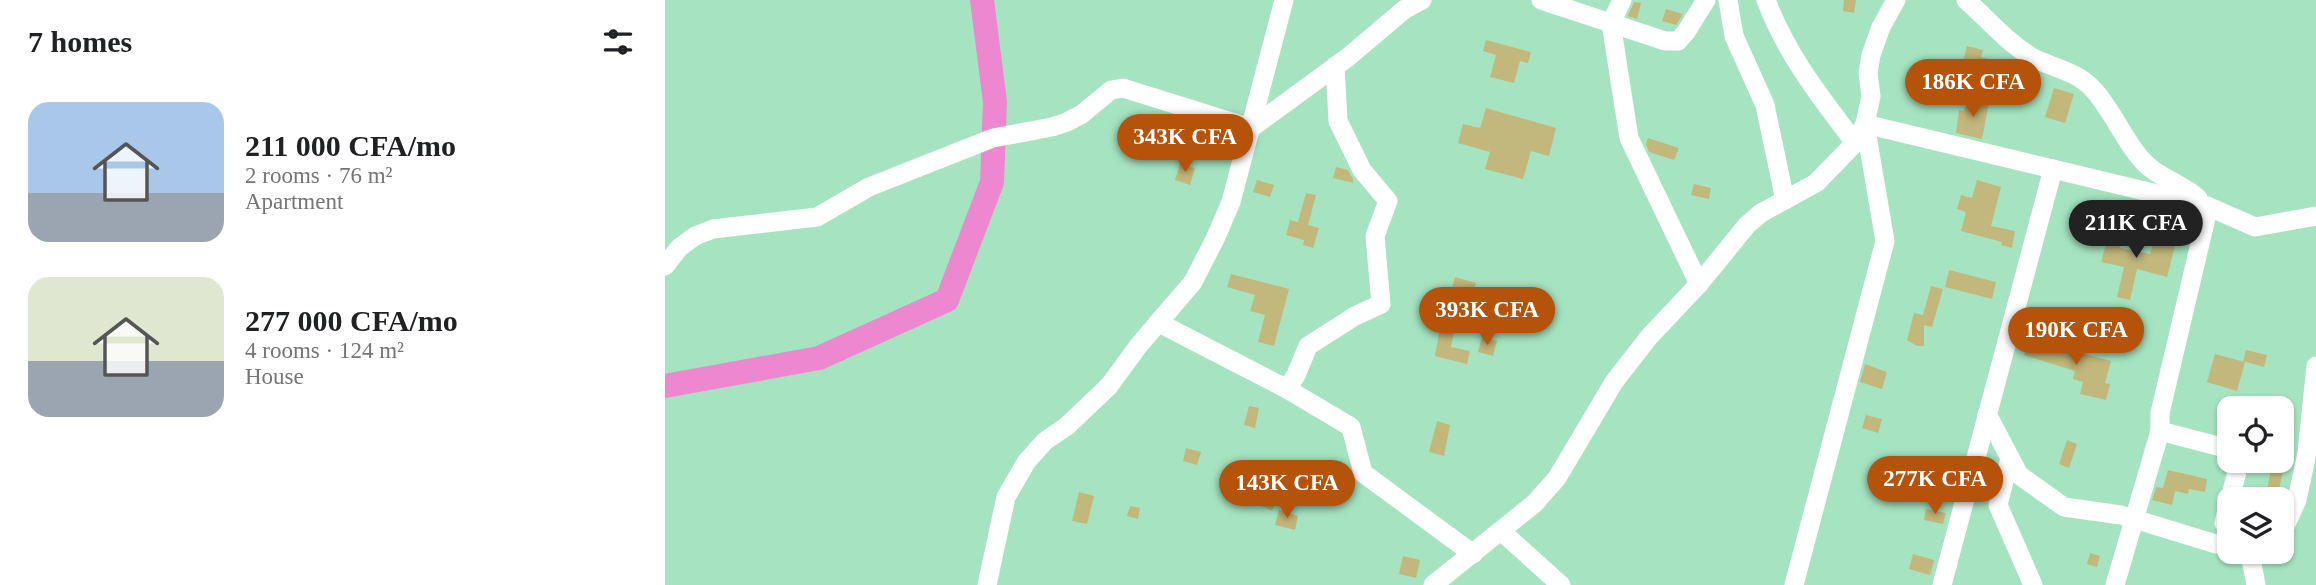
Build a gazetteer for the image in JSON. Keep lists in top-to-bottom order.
{
  "page": {
    "heading": "7 homes",
    "price": [
      "186K CFA",
      "343K CFA",
      "211K CFA",
      "393K CFA",
      "190K CFA",
      "277K CFA",
      "143K CFA"
    ],
    "list": [
      {
        "name": "211 000 CFA/mo",
        "note": "2 rooms · 76 m² · Apartment"
      },
      {
        "name": "277 000 CFA/mo",
        "note": "4 rooms · 124 m² · House"
      }
    ]
  }
}
